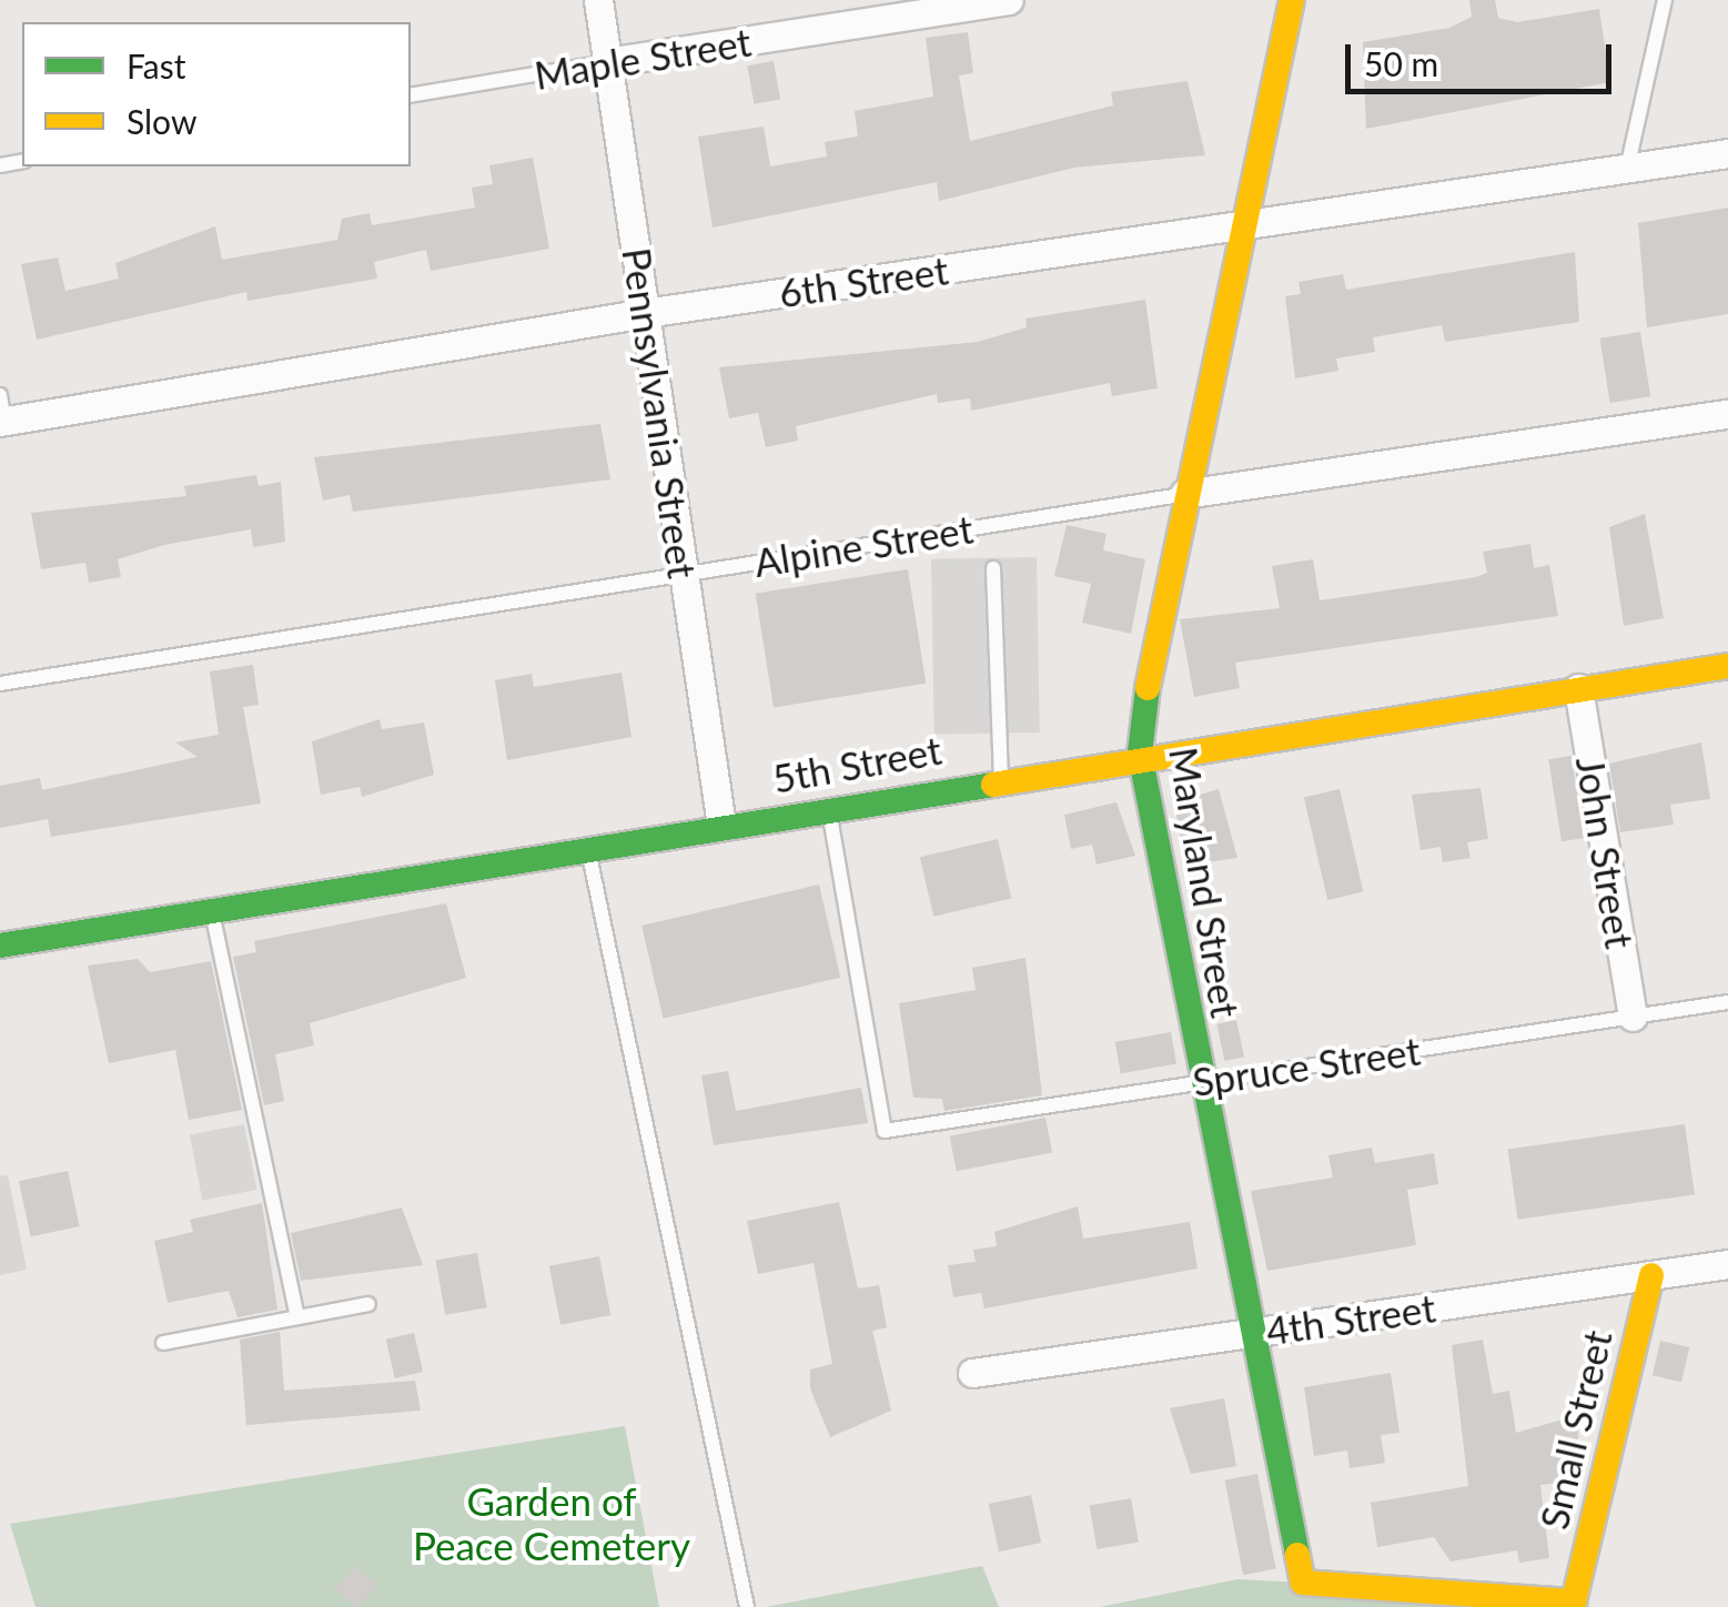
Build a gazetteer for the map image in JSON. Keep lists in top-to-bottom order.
{
  "streets": {
    "street": [
      "Maple Street",
      "6th Street",
      "Pennsylvania Street",
      "Alpine Street",
      "5th Street",
      "John Street",
      "Maryland Street",
      "4th Street",
      "Small Street"
    ],
    "lane": ["Spruce Street"]
  },
  "crossings": [
    ["Maple Street", "Pennsylvania Street"],
    ["6th Street", "Pennsylvania Street"],
    ["6th Street", "Maryland Street"],
    ["Pennsylvania Street", "Alpine Street"],
    ["Pennsylvania Street", "5th Street"],
    ["Alpine Street", "Maryland Street"],
    ["5th Street", "John Street"],
    ["5th Street", "Maryland Street"],
    ["5th Street", "Spruce Street"],
    ["John Street", "Spruce Street"],
    ["Maryland Street", "Spruce Street"],
    ["Maryland Street", "4th Street"],
    ["Maryland Street", "Small Street"],
    ["4th Street", "Small Street"]
  ],
  "parks": ["Garden of Peace Cemetery"],
  "legend": ["Fast", "Slow"],
  "scale_bar": "50 m"
}
